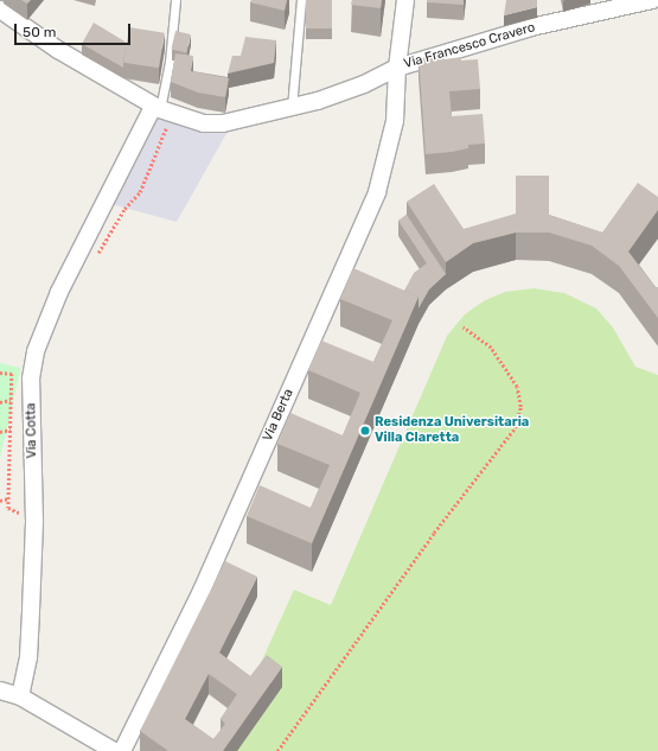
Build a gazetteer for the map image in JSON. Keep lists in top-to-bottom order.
{
  "streets": {
    "street": ["Via Francesco Cravero", "Via Berta", "Via Cotta"]
  },
  "crossings": [
    ["Via Francesco Cravero", "Via Berta"],
    ["Via Francesco Cravero", "Via Cotta"]
  ],
  "places": ["Residenza Universitaria Villa Claretta"],
  "scale_bar": "50 m"
}
